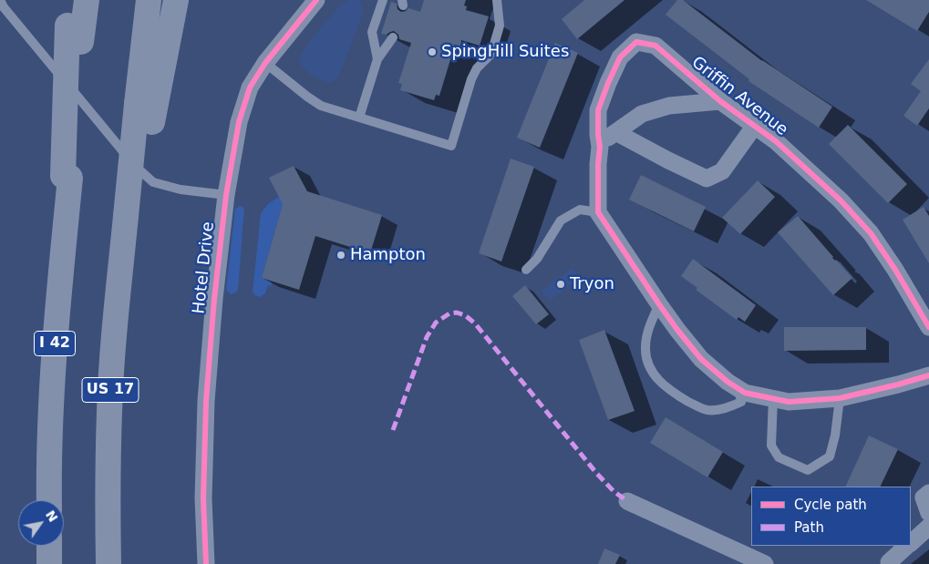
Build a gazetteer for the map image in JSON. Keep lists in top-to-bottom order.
{
  "streets": {
    "highway": ["I 42", "US 17"],
    "street": ["Griffin Avenue", "Hotel Drive"]
  },
  "places": ["SpingHill Suites", "Hampton", "Tryon"],
  "legend": ["Cycle path", "Path"],
  "north": "top right"
}
